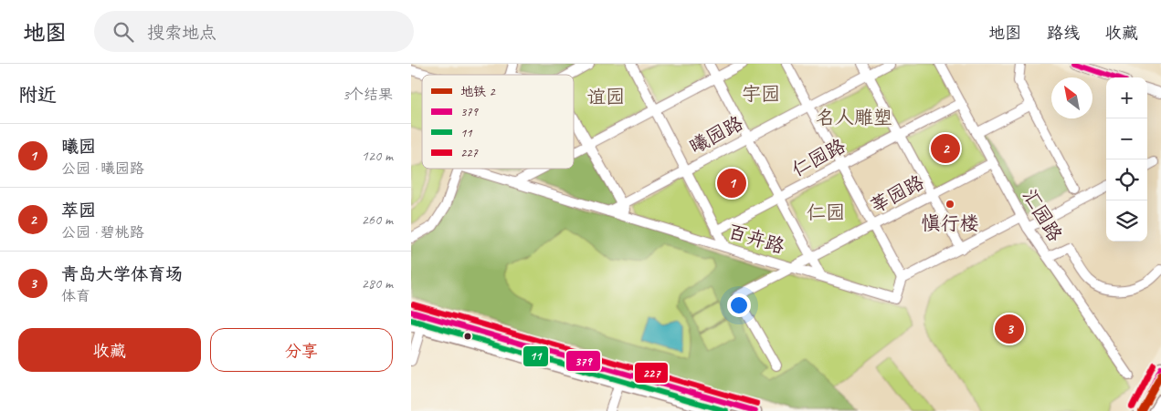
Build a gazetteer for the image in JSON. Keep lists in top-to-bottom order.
{
  "streets": {
    "street": [
      "曦园路",
      "仁园路",
      "莘园路",
      "汇园路",
      "百卉路"
    ]
  },
  "crossings": [
    ["曦园路", "百卉路"],
    ["仁园路", "汇园路"],
    ["莘园路", "汇园路"],
    ["莘园路", "百卉路"]
  ],
  "parks": [
    "宇园",
    "谊园",
    "名人雕塑",
    "仁园"
  ],
  "places": ["慎行楼"],
  "lines": [
    "transit line 379",
    "transit line 227",
    "transit line 11",
    "metro line 2"
  ],
  "legend": [
    "地铁 2",
    "379",
    "11",
    "227"
  ],
  "north": "top left",
  "page": {
    "header": "地图",
    "search": "搜索地点",
    "nav": ["地图", "路线", "收藏"],
    "heading": ["附近", "3个结果"],
    "map_buttons": ["+", "−"],
    "list": [
      {
        "mark": "1",
        "name": "曦园",
        "note": "公园 · 曦园路",
        "value": "120 m"
      },
      {
        "mark": "2",
        "name": "萃园",
        "note": "公园 · 碧桃路",
        "value": "260 m"
      },
      {
        "mark": "3",
        "name": "青岛大学体育场",
        "note": "体育",
        "value": "280 m"
      }
    ],
    "pins": ["2", "1", "3"],
    "buttons": ["收藏", "分享"]
  }
}
